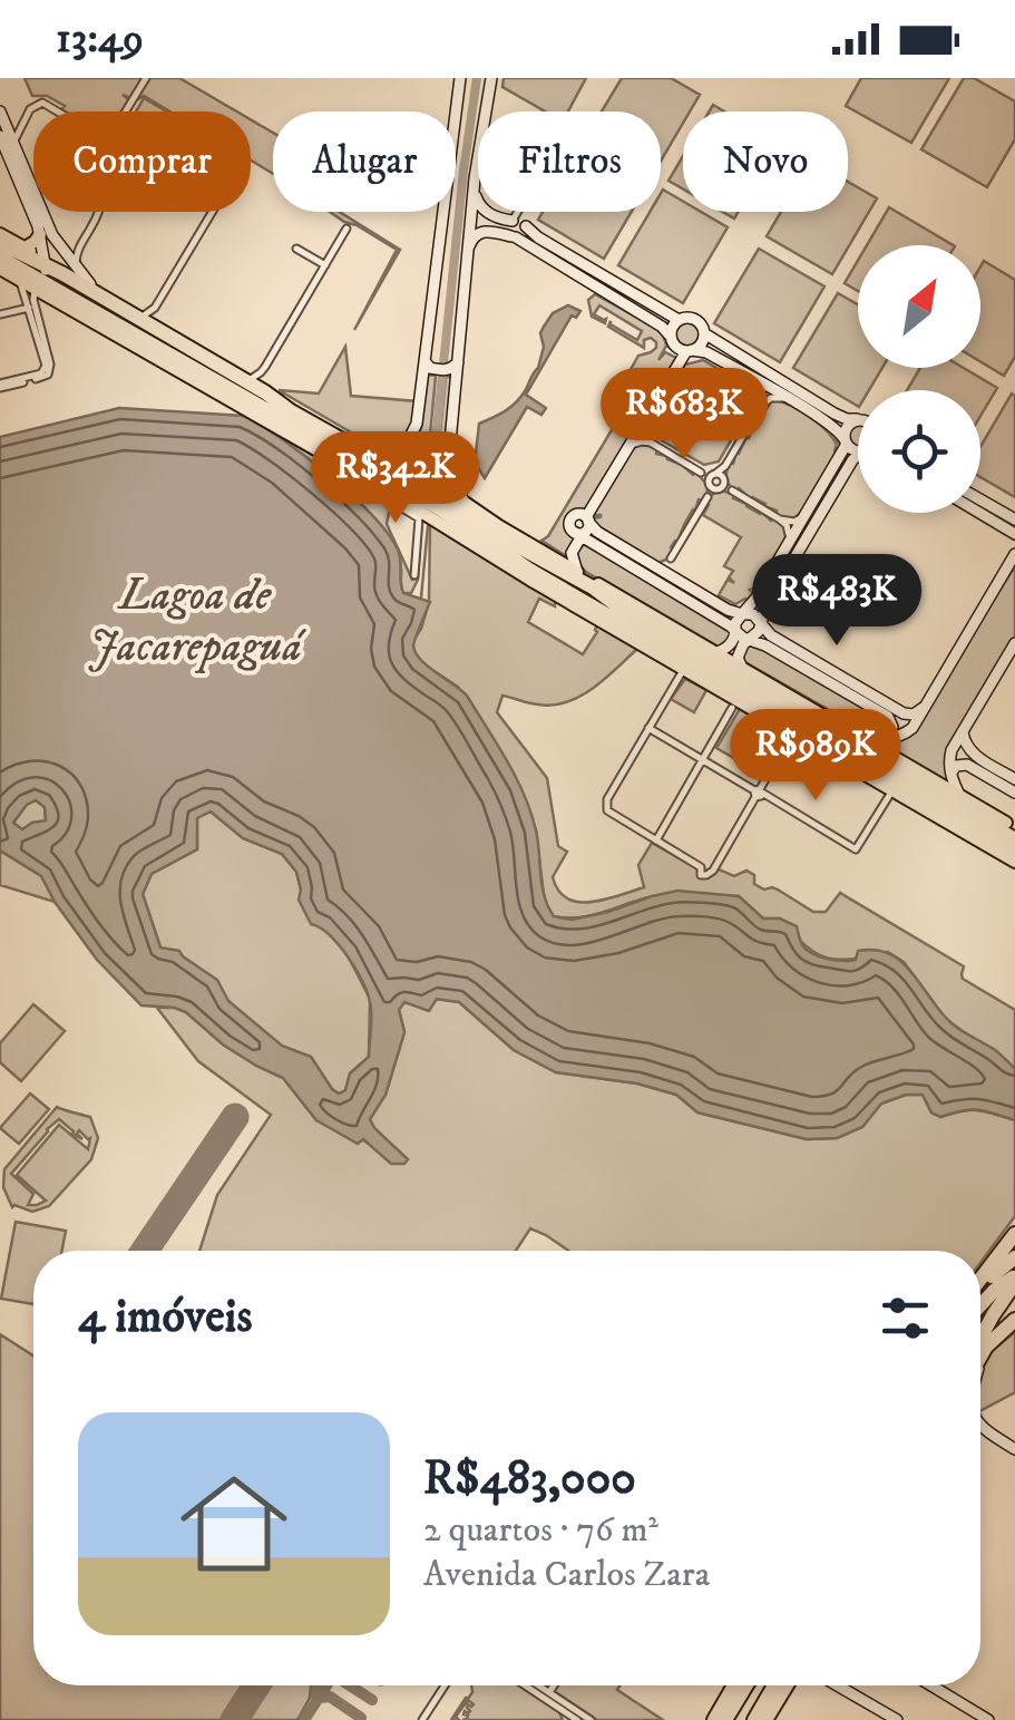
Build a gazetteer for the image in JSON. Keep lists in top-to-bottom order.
{
  "water": ["Lagoa de Jacarepaguá"],
  "north": "top right",
  "page": {
    "status": "13:49",
    "chip": [
      "Comprar",
      "Alugar",
      "Filtros",
      "Novo"
    ],
    "price": [
      "R$683K",
      "R$342K",
      "R$483K",
      "R$989K"
    ],
    "heading": "4 imóveis",
    "list": [
      {
        "name": "R$483,000",
        "note": "2 quartos · 76 m² · Avenida Carlos Zara"
      }
    ]
  }
}
